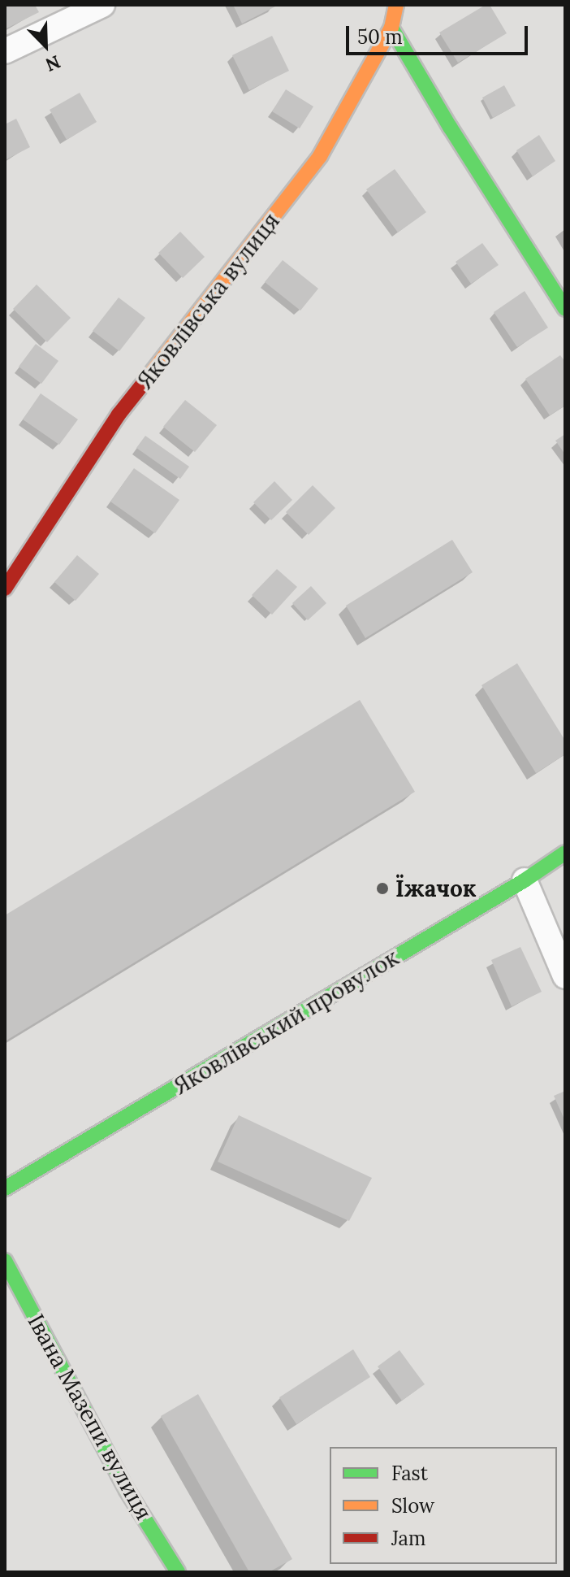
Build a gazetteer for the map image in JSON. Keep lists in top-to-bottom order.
{
  "streets": {
    "street": ["Яковлівська вулиця", "Яковлівський провулок", "Івана Мазепи вулиця"]
  },
  "places": ["Їжачок"],
  "legend": ["Fast", "Slow", "Jam"],
  "scale_bar": "50 m",
  "north": "bottom right"
}
